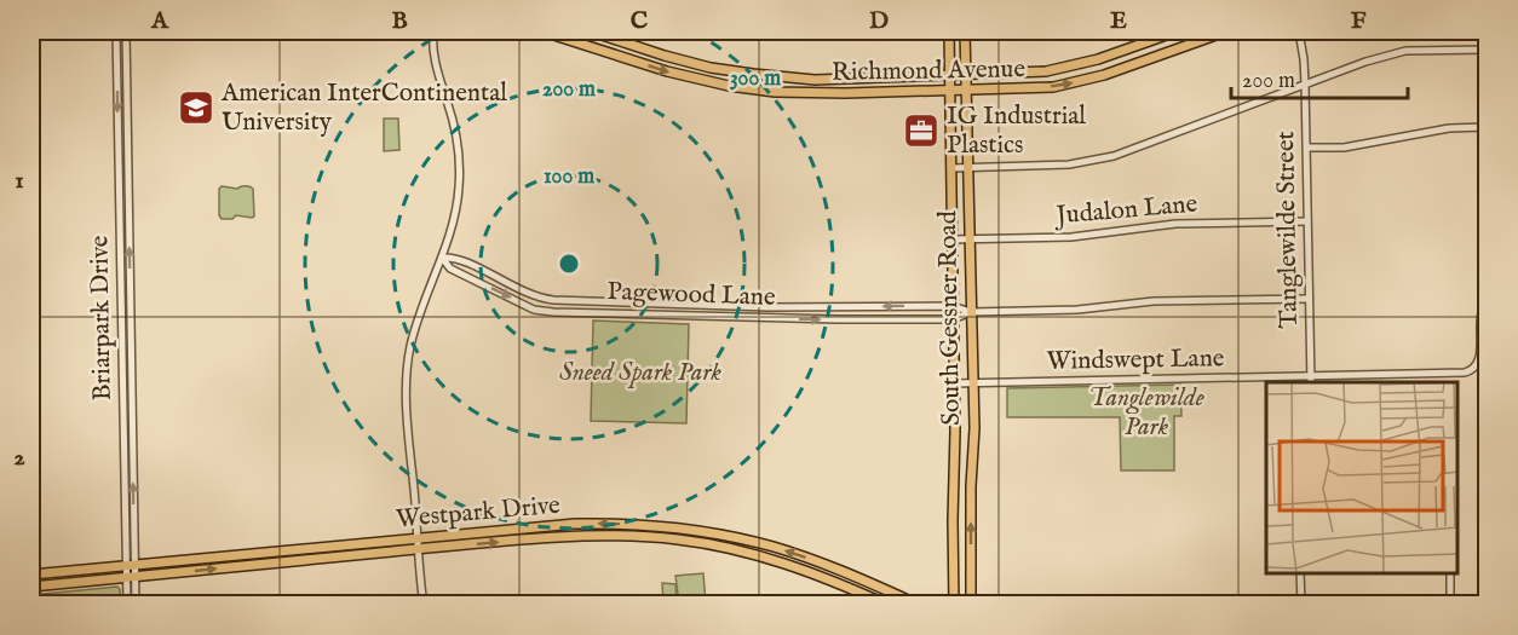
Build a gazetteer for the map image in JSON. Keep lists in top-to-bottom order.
{
  "streets": {
    "main road": ["Richmond Avenue", "South Gessner Road", "Westpark Drive"],
    "street": [
      "Judalon Lane",
      "Tanglewilde Street",
      "Pagewood Lane",
      "Briarpark Drive",
      "Windswept Lane"
    ]
  },
  "crossings": [
    ["Richmond Avenue", "South Gessner Road"],
    ["Judalon Lane", "Tanglewilde Street"],
    ["Judalon Lane", "South Gessner Road"],
    ["Tanglewilde Street", "Pagewood Lane"],
    ["Tanglewilde Street", "Windswept Lane"],
    ["Pagewood Lane", "South Gessner Road"],
    ["Briarpark Drive", "Westpark Drive"],
    ["South Gessner Road", "Windswept Lane"]
  ],
  "parks": ["Sneed Spark Park", "Tanglewilde Park"],
  "places": {
    "school or university": ["American InterContinental University"],
    "office": ["IG Industrial Plastics"]
  },
  "scale_bar": "200 m",
  "grid": {
    "columns": [
      "A",
      "B",
      "C",
      "D",
      "E",
      "F"
    ],
    "rows": ["1", "2"]
  },
  "rings": ["300 m", "200 m", "100 m"]
}
